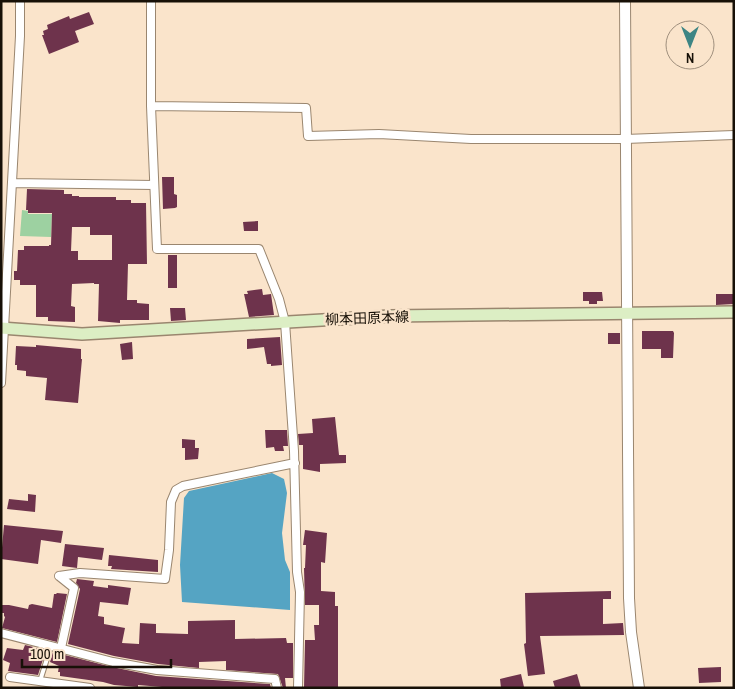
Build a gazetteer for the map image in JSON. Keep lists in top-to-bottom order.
{
  "streets": {
    "main road": ["柳本田原本線"]
  },
  "scale_bar": "100 m",
  "north": "bottom"
}
